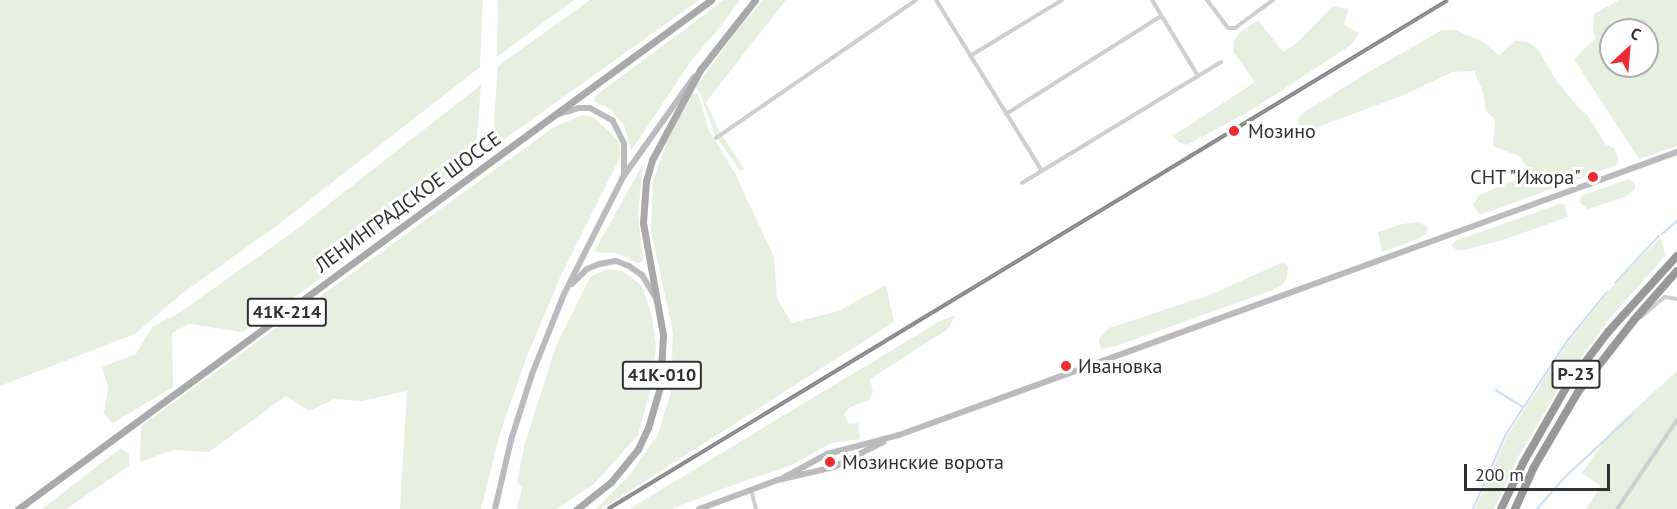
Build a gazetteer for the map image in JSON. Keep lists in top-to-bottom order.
{
  "streets": {
    "highway": ["Р-23"],
    "main road": ["ЛЕНИНГРАДСКОЕ ШОССЕ", "41К-214", "41К-010"]
  },
  "crossings": [
    ["ЛЕНИНГРАДСКОЕ ШОССЕ", "41К-214"]
  ],
  "places": [
    "Мозино",
    "СНТ \"Ижора\"",
    "Ивановка",
    "Мозинские ворота"
  ],
  "scale_bar": "200 m",
  "north": "top right"
}
